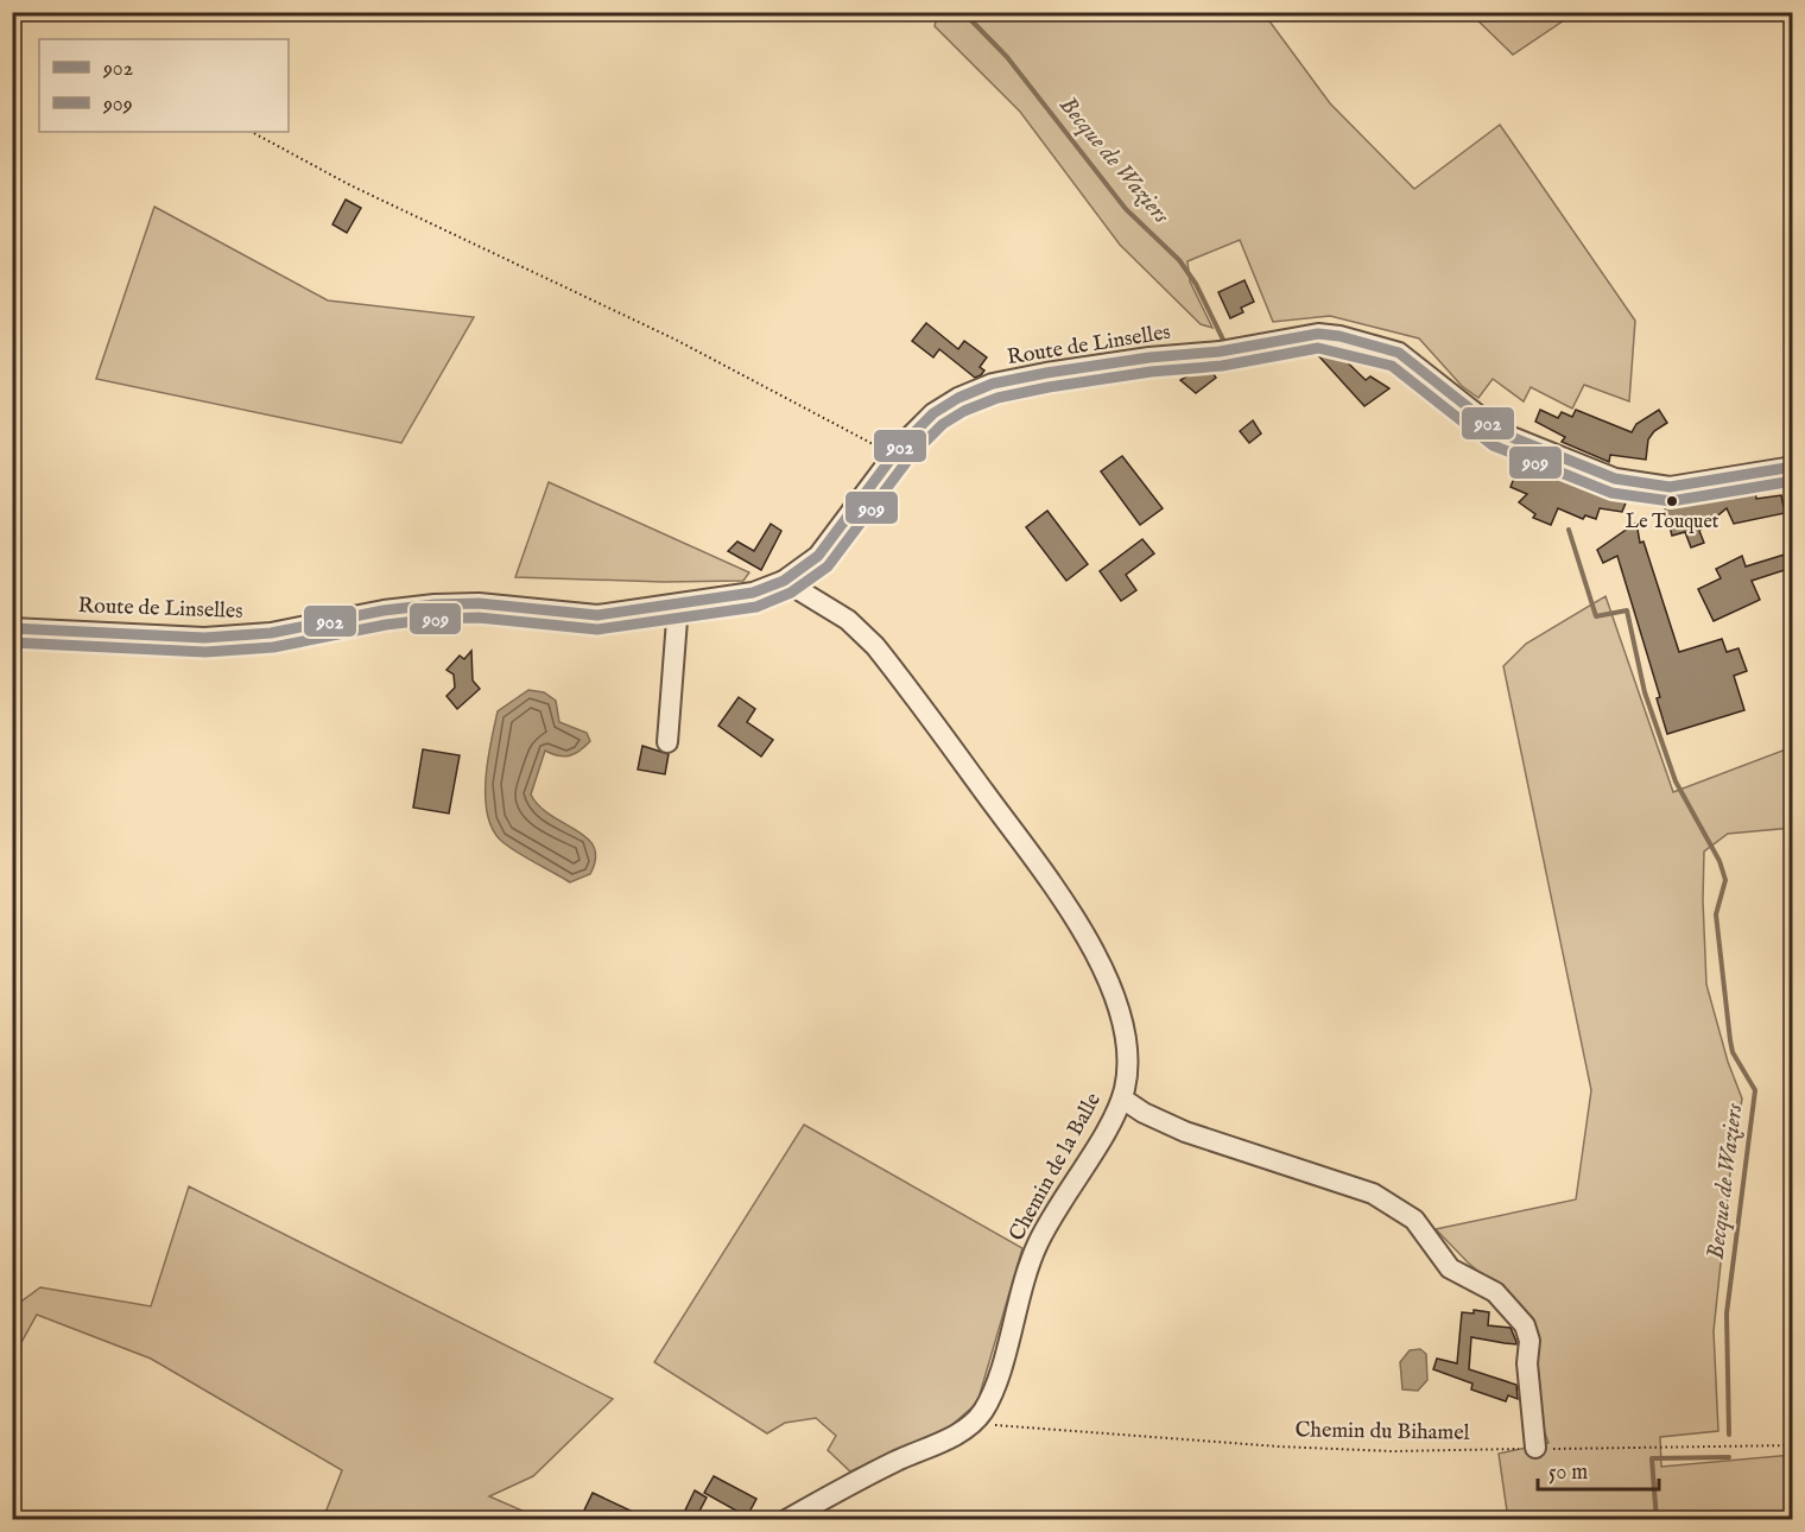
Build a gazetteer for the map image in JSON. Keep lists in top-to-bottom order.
{
  "streets": {
    "street": ["Route de Linselles", "Chemin de la Balle"],
    "path": ["Chemin du Bihamel"]
  },
  "crossings": [
    ["Route de Linselles", "Chemin de la Balle"],
    ["Chemin de la Balle", "Chemin du Bihamel"]
  ],
  "water": ["Becque de Waziers"],
  "places": ["Le Touquet"],
  "lines": ["transit line 902", "transit line 909"],
  "legend": ["902", "909"],
  "scale_bar": "50 m"
}
